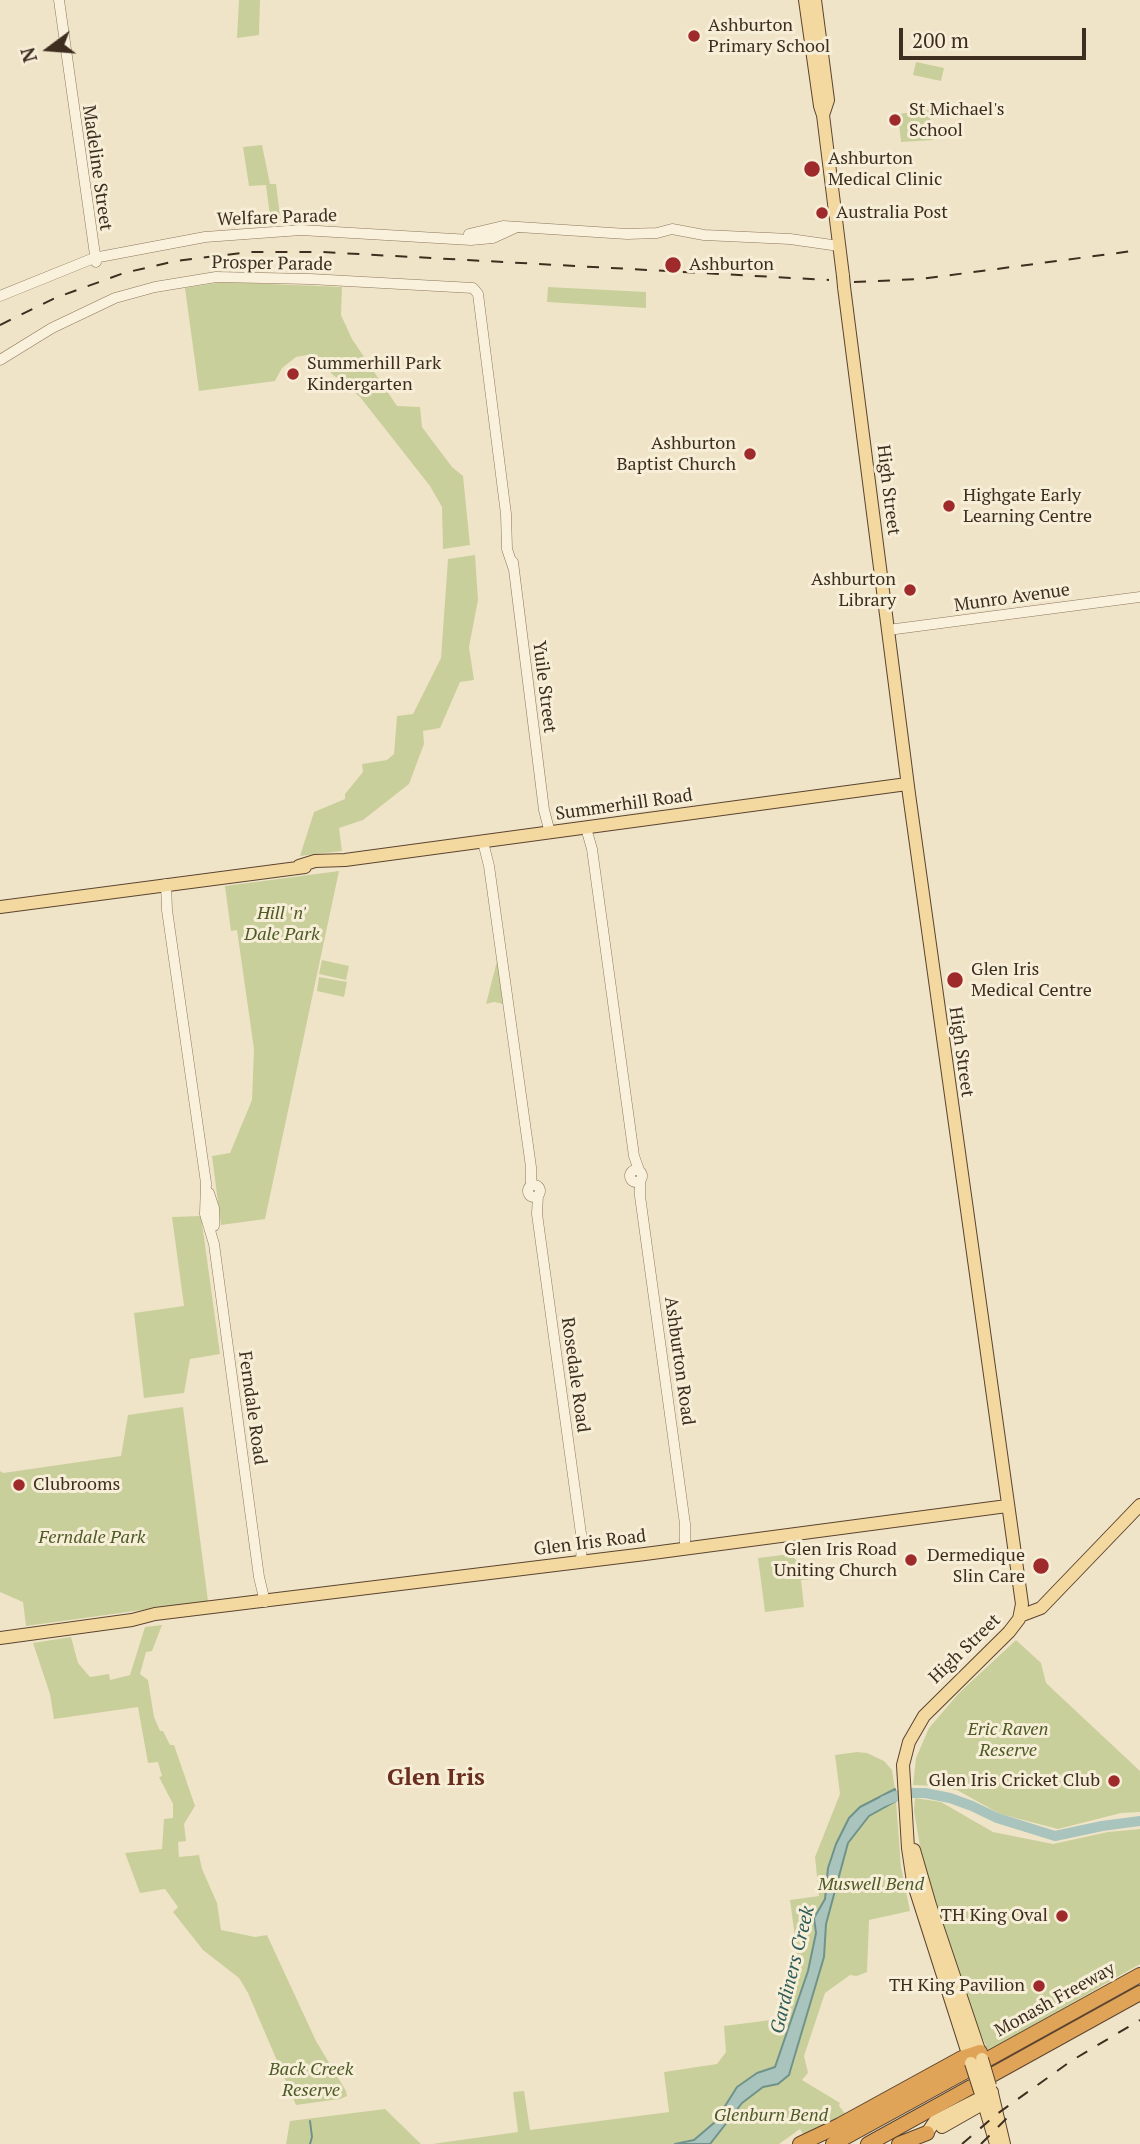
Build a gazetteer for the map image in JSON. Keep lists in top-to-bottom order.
{
  "streets": {
    "highway": ["Monash Freeway"],
    "main road": ["High Street", "Summerhill Road", "Glen Iris Road"],
    "street": [
      "Madeline Street",
      "Welfare Parade",
      "Prosper Parade",
      "Munro Avenue",
      "Yuile Street",
      "Ashburton Road",
      "Rosedale Road",
      "Ferndale Road"
    ]
  },
  "crossings": [
    ["Madeline Street", "Welfare Parade"],
    ["Welfare Parade", "High Street"],
    ["Prosper Parade", "Yuile Street"],
    ["High Street", "Munro Avenue"],
    ["High Street", "Summerhill Road"],
    ["High Street", "Glen Iris Road"],
    ["High Street", "Monash Freeway"],
    ["Yuile Street", "Summerhill Road"],
    ["Summerhill Road", "Ashburton Road"],
    ["Summerhill Road", "Rosedale Road"],
    ["Summerhill Road", "Ferndale Road"],
    ["Ashburton Road", "Glen Iris Road"],
    ["Rosedale Road", "Glen Iris Road"],
    ["Ferndale Road", "Glen Iris Road"]
  ],
  "districts": ["Glen Iris"],
  "water": ["Gardiners Creek"],
  "parks": [
    "Hill 'n' Dale Park",
    "Ferndale Park",
    "Eric Raven Reserve",
    "Muswell Bend",
    "Back Creek Reserve",
    "Glenburn Bend"
  ],
  "places": [
    "Ashburton Primary School",
    "St Michael's School",
    "Ashburton Medical Clinic",
    "Australia Post",
    "Ashburton",
    "Summerhill Park Kindergarten",
    "Ashburton Baptist Church",
    "Highgate Early Learning Centre",
    "Ashburton Library",
    "Glen Iris Medical Centre",
    "Clubrooms",
    "Glen Iris Road Uniting Church",
    "Dermedique Slin Care",
    "Glen Iris Cricket Club",
    "TH King Oval",
    "TH King Pavilion"
  ],
  "scale_bar": "200 m",
  "north": "left"
}
